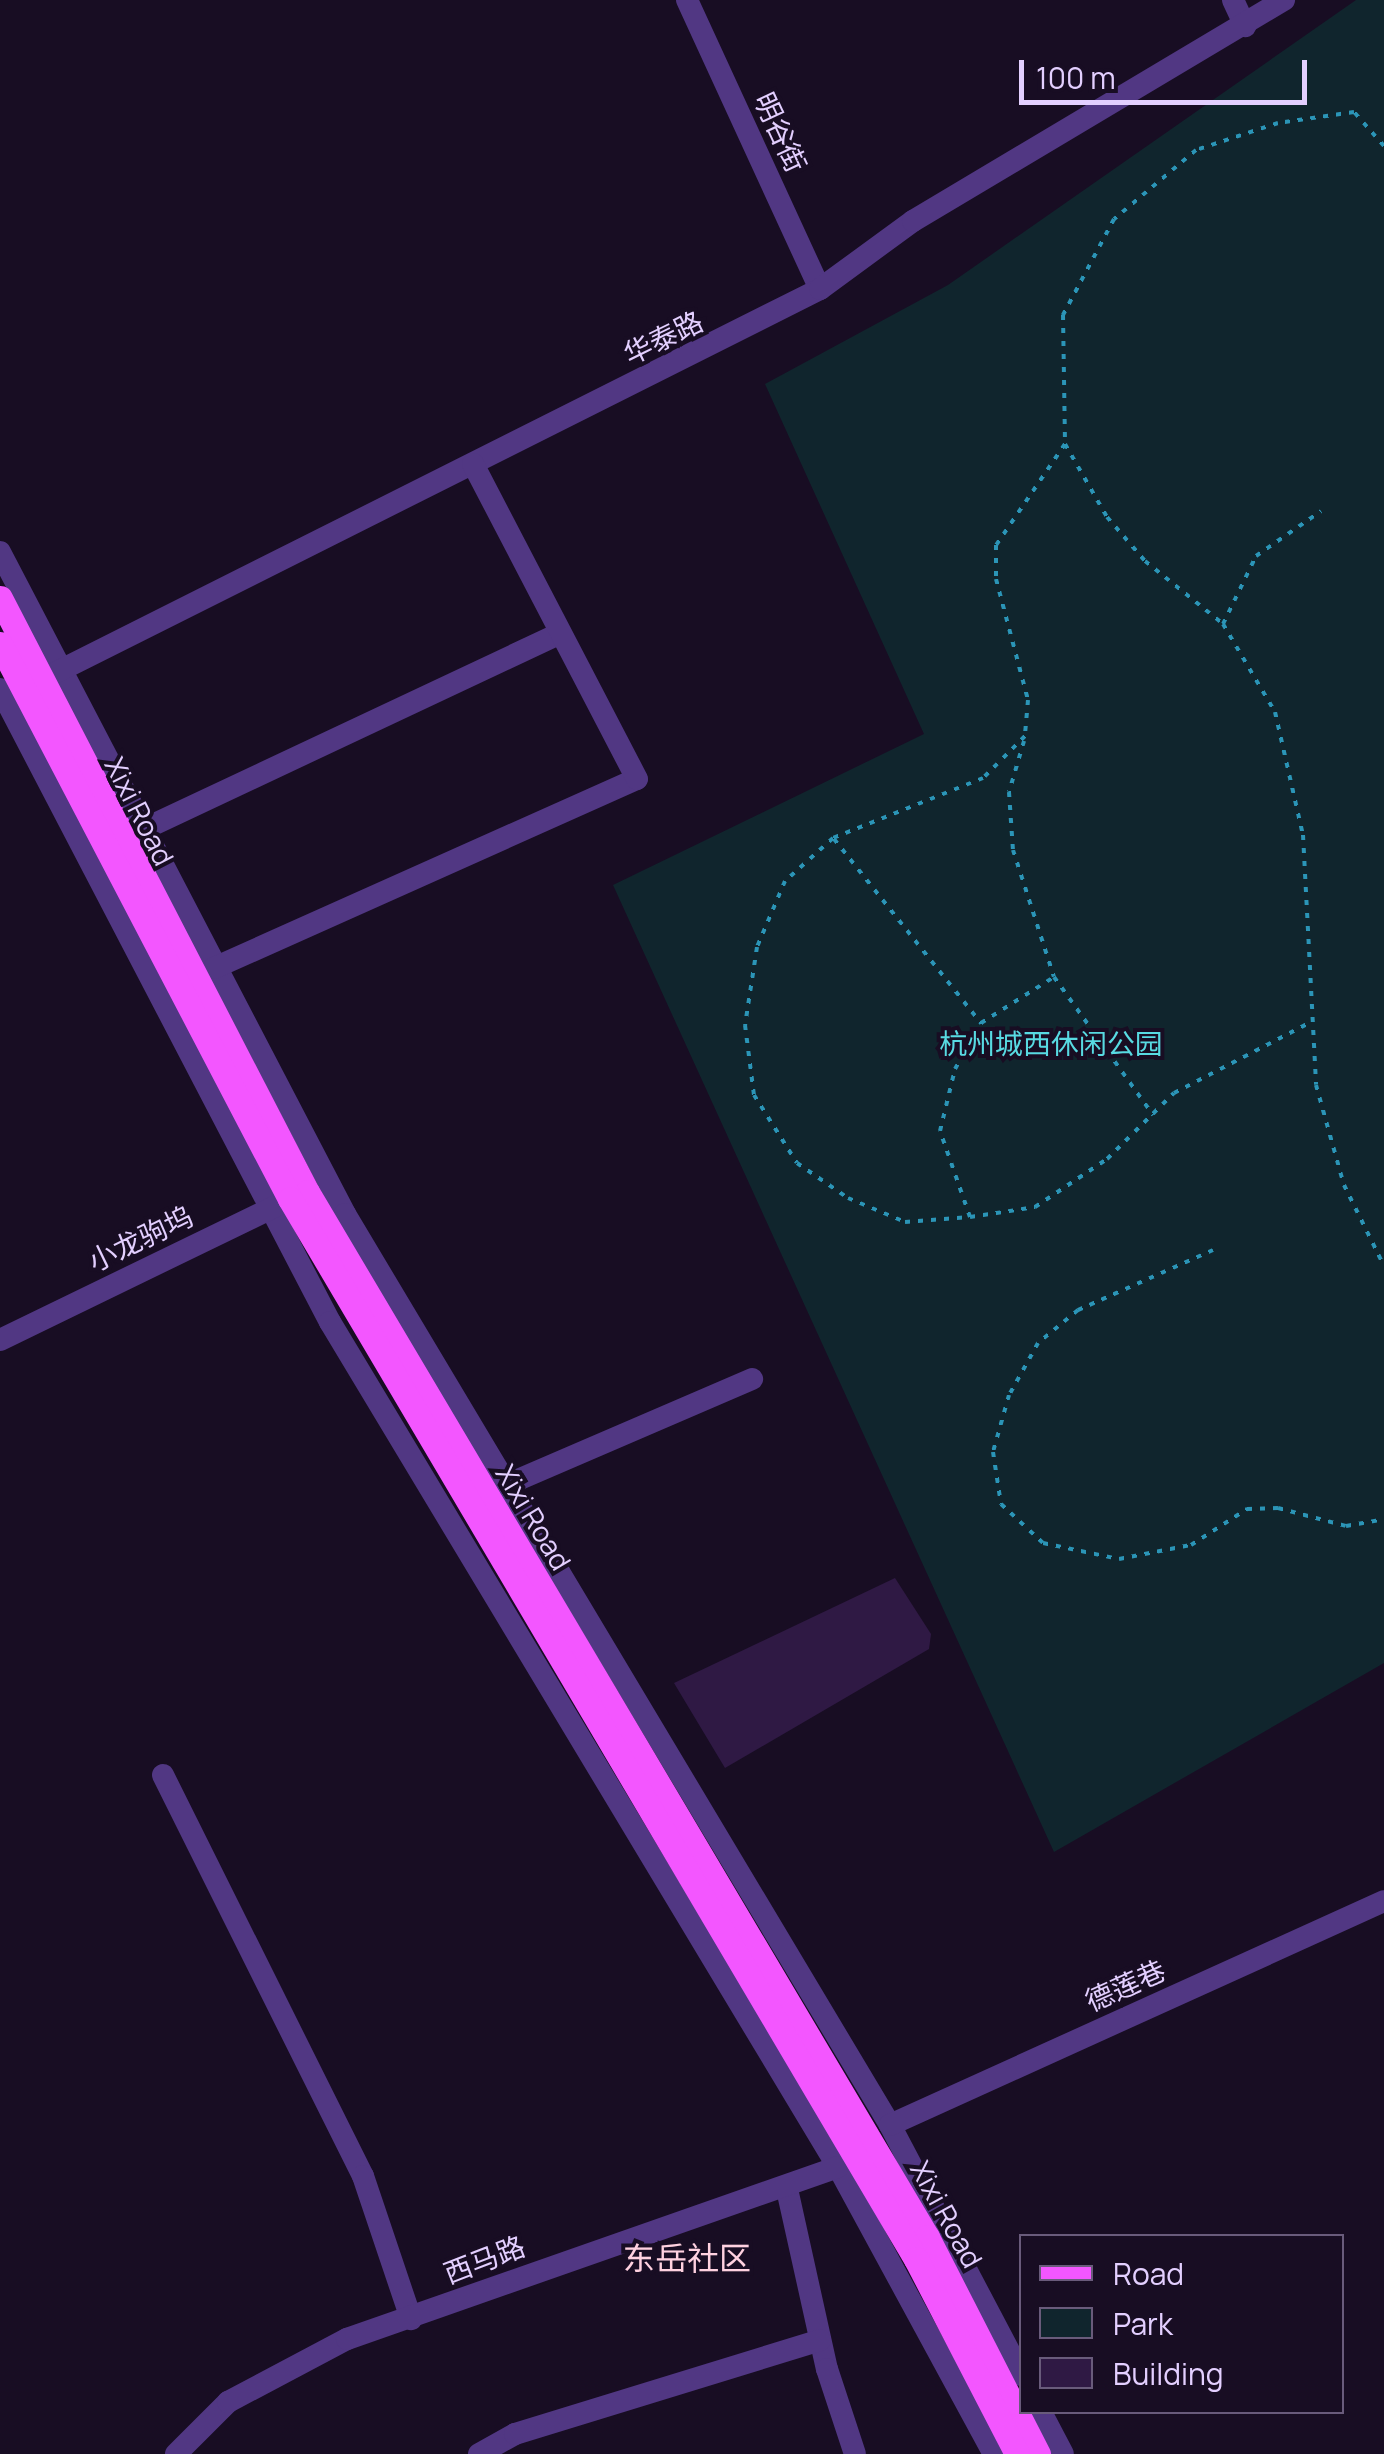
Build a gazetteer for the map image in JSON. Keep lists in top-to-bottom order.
{
  "streets": {
    "main road": ["Xixi Road"],
    "street": [
      "明谷街",
      "华泰路",
      "小龙驹坞",
      "德莲巷",
      "西马路"
    ]
  },
  "crossings": [
    ["明谷街", "华泰路"],
    ["华泰路", "Xixi Road"],
    ["Xixi Road", "小龙驹坞"],
    ["Xixi Road", "德莲巷"],
    ["Xixi Road", "西马路"]
  ],
  "districts": ["东岳社区"],
  "parks": ["杭州城西休闲公园"],
  "legend": ["Road", "Park", "Building"],
  "scale_bar": "100 m"
}
